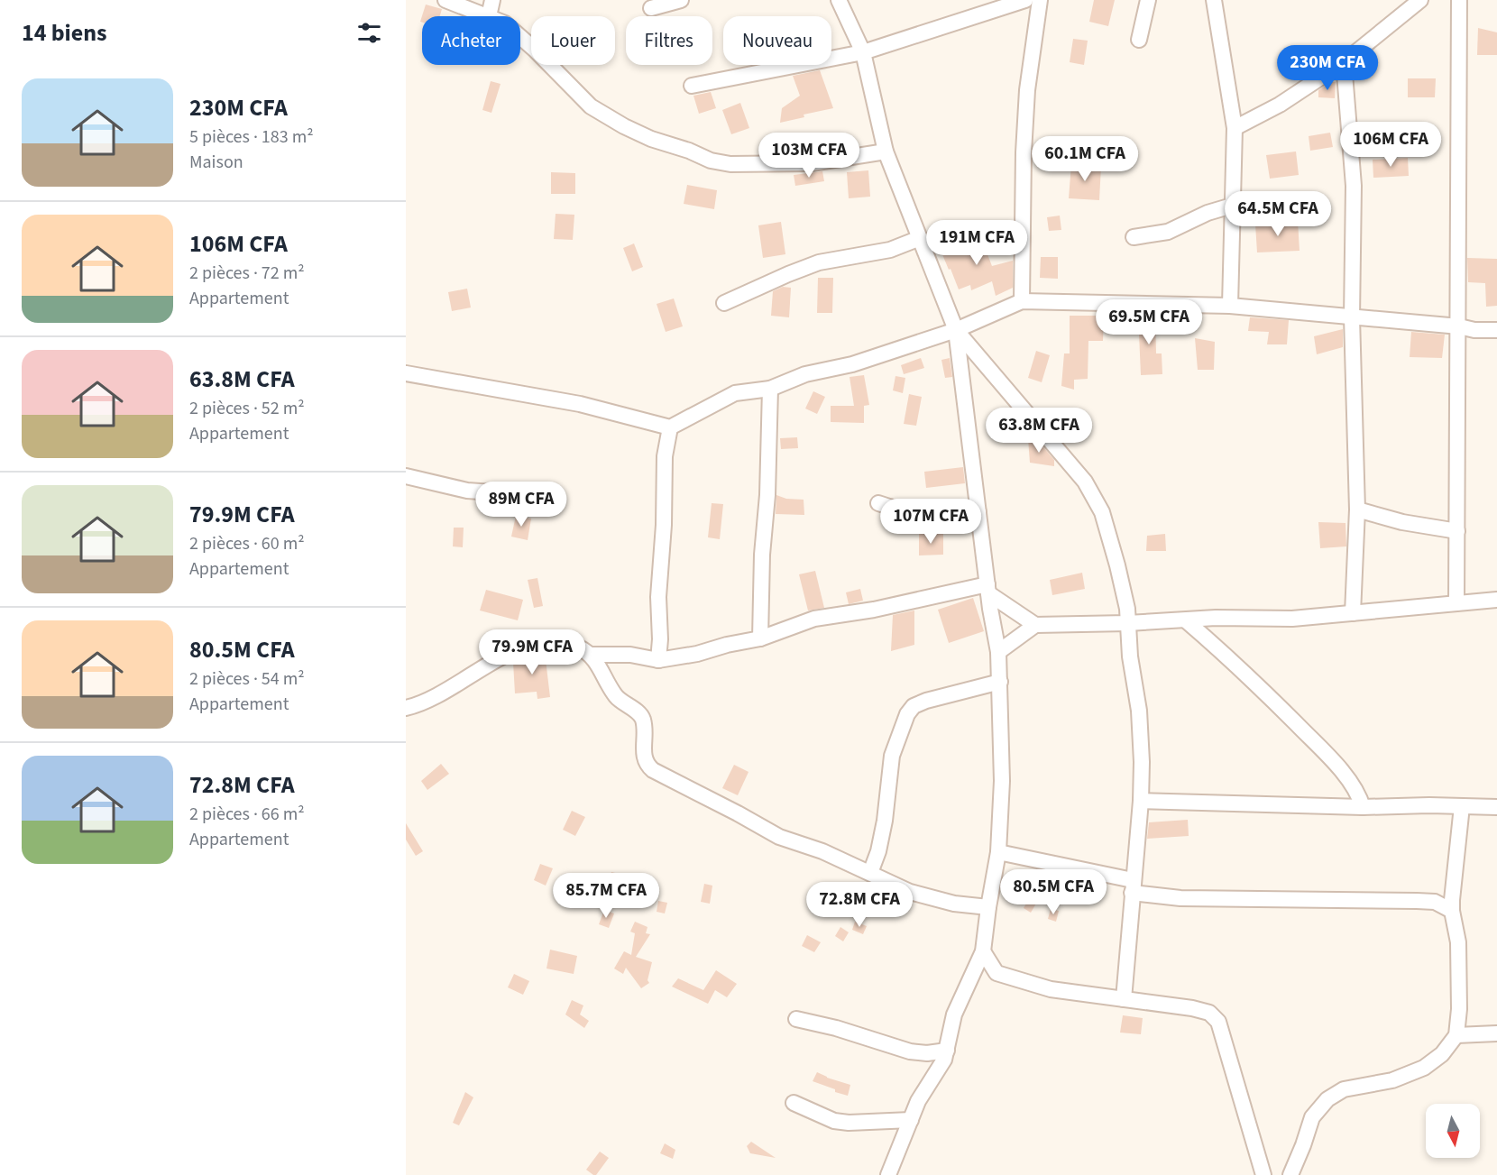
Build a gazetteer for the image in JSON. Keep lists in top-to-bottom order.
{
  "north": "bottom",
  "page": {
    "heading": "14 biens",
    "chip": [
      "Acheter",
      "Louer",
      "Filtres",
      "Nouveau"
    ],
    "price": [
      "230M CFA",
      "106M CFA",
      "103M CFA",
      "60.1M CFA",
      "64.5M CFA",
      "191M CFA",
      "69.5M CFA",
      "63.8M CFA",
      "89M CFA",
      "107M CFA",
      "79.9M CFA",
      "80.5M CFA",
      "85.7M CFA",
      "72.8M CFA"
    ],
    "list": [
      {
        "name": "230M CFA",
        "note": "5 pièces · 183 m² · Maison"
      },
      {
        "name": "106M CFA",
        "note": "2 pièces · 72 m² · Appartement"
      },
      {
        "name": "63.8M CFA",
        "note": "2 pièces · 52 m² · Appartement"
      },
      {
        "name": "79.9M CFA",
        "note": "2 pièces · 60 m² · Appartement"
      },
      {
        "name": "80.5M CFA",
        "note": "2 pièces · 54 m² · Appartement"
      },
      {
        "name": "72.8M CFA",
        "note": "2 pièces · 66 m² · Appartement"
      }
    ]
  }
}
